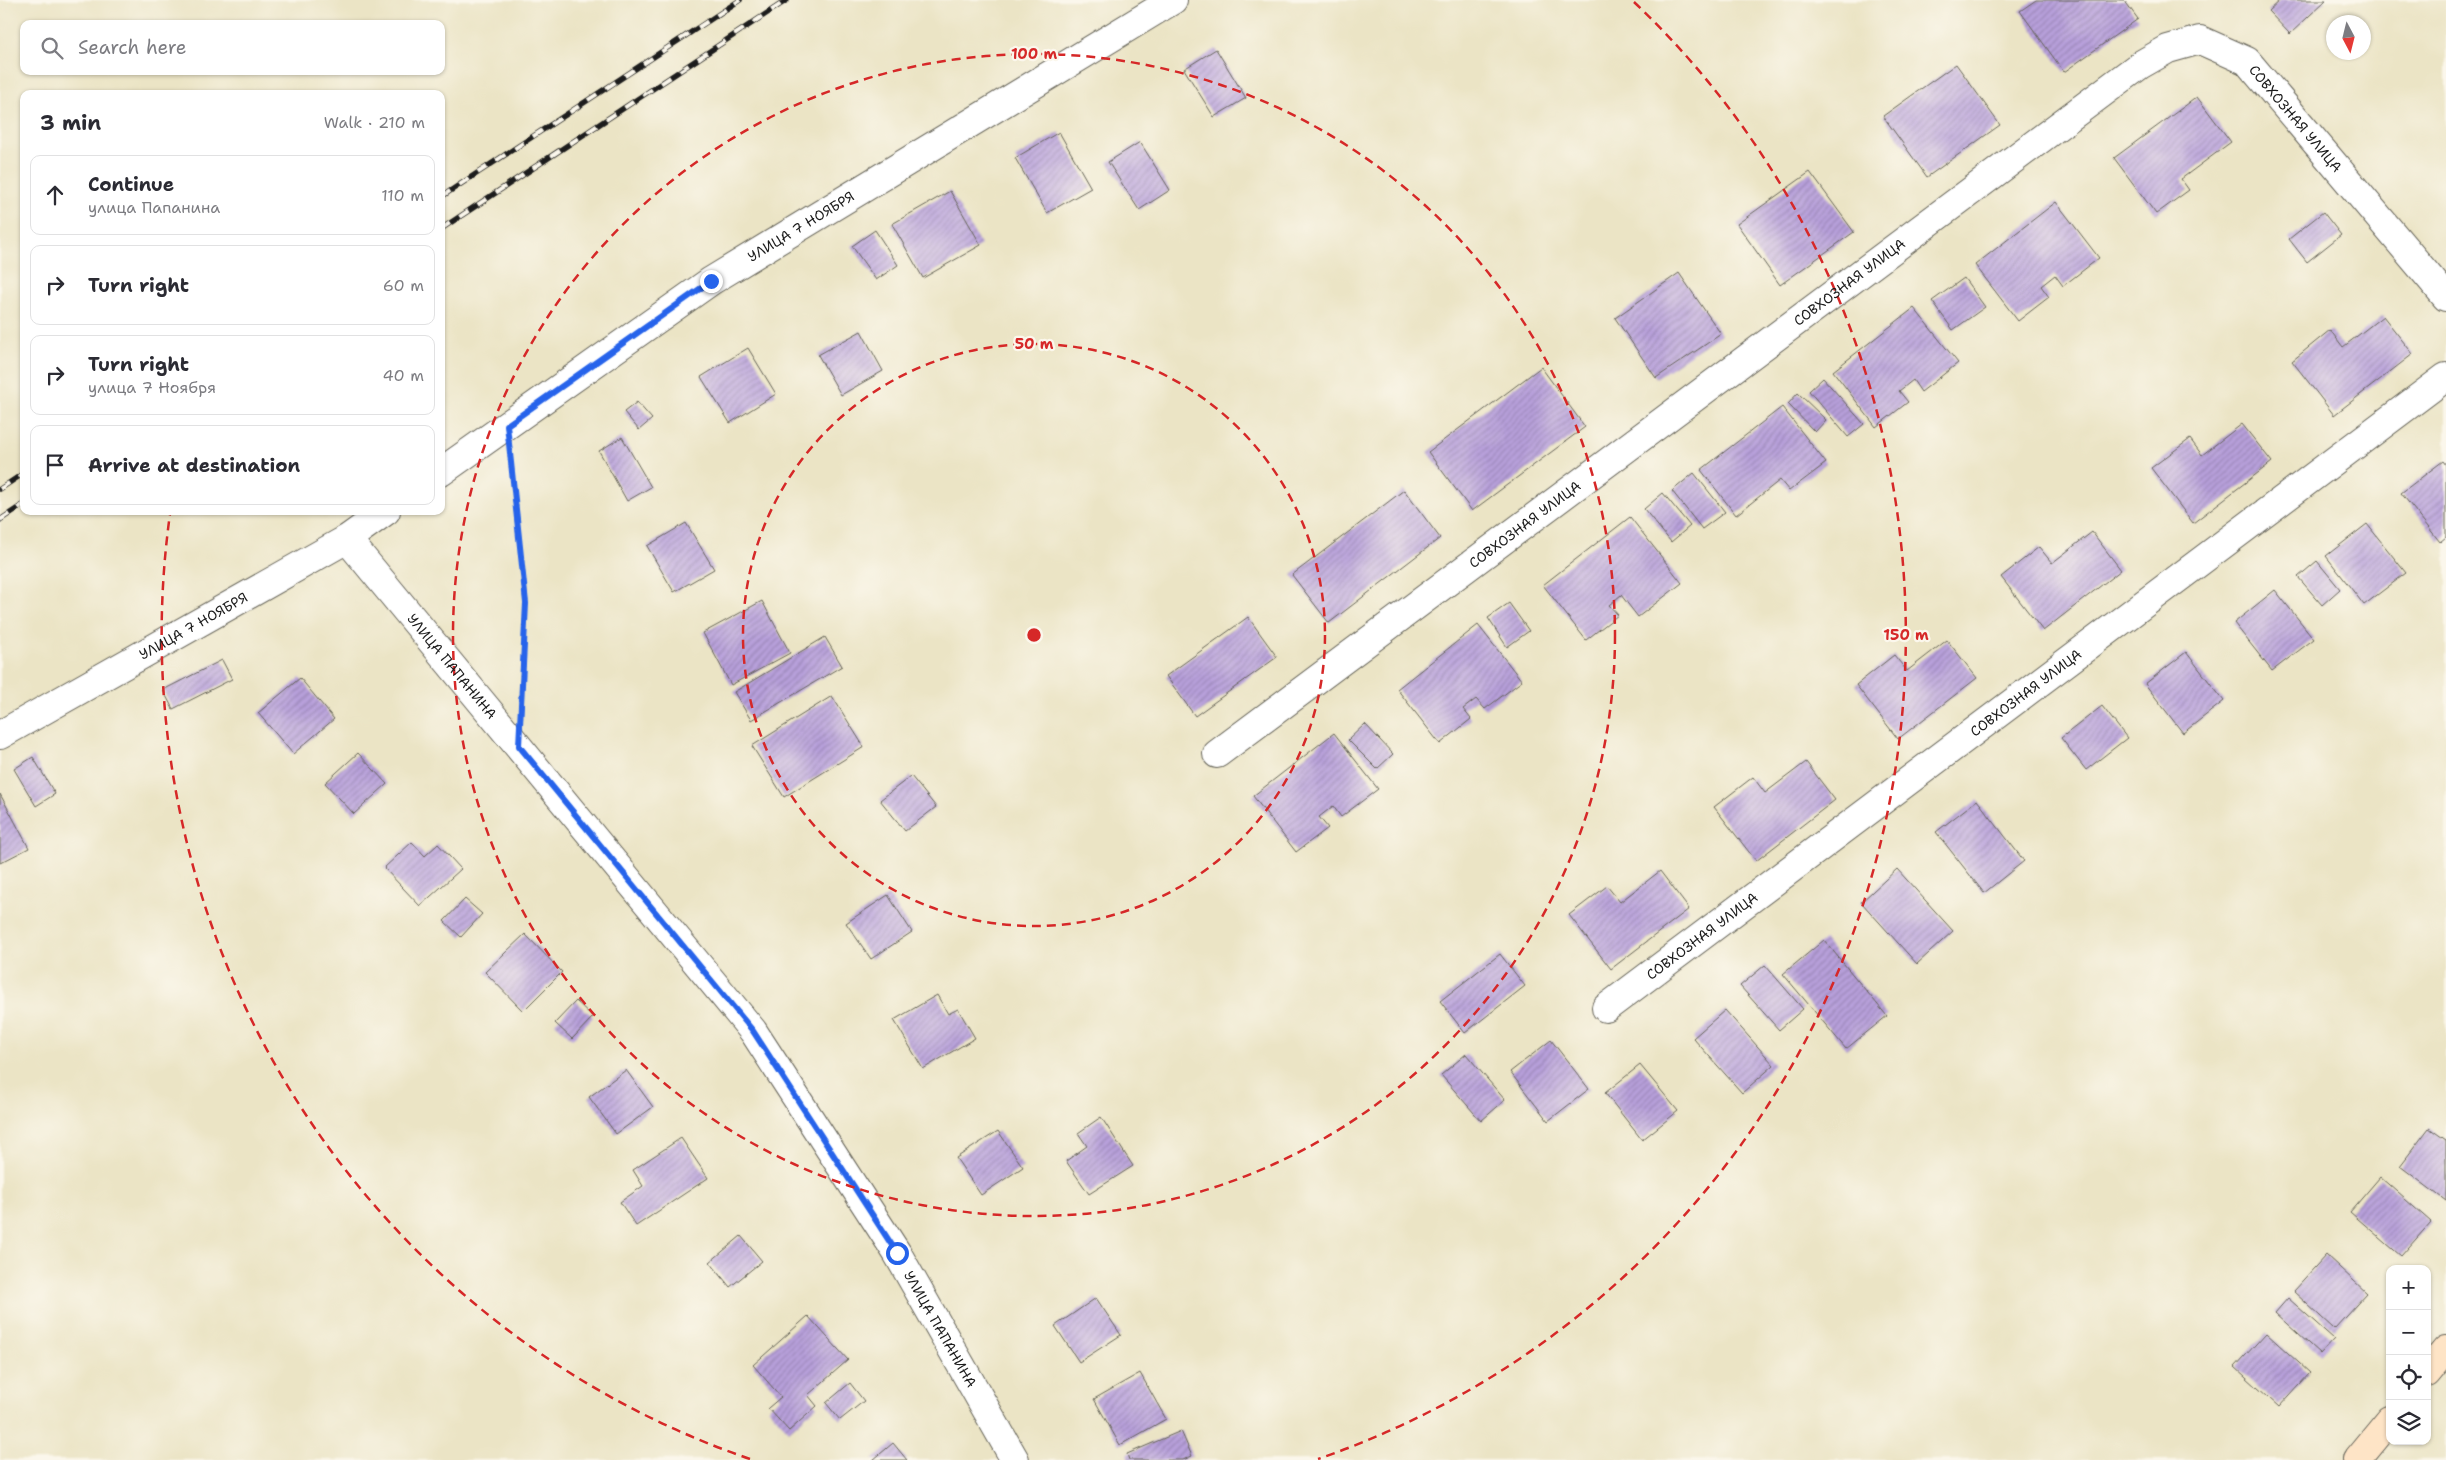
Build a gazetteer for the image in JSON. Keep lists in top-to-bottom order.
{
  "streets": {
    "street": ["СОВХОЗНАЯ УЛИЦА", "УЛИЦА 7 НОЯБРЯ", "УЛИЦА ПАПАНИНА"]
  },
  "crossings": [
    ["УЛИЦА 7 НОЯБРЯ", "УЛИЦА ПАПАНИНА"]
  ],
  "north": "bottom",
  "page": {
    "search": "Search here",
    "heading": ["3 min", "Walk · 210 m"],
    "list": [
      ["Continue", "улица Папанина", "110 m"],
      ["Turn right", "60 m"],
      ["Turn right", "улица 7 Ноября", "40 m"],
      "Arrive at destination"
    ],
    "map_buttons": ["+", "−"]
  },
  "rings": ["100 m", "50 m", "150 m"]
}
